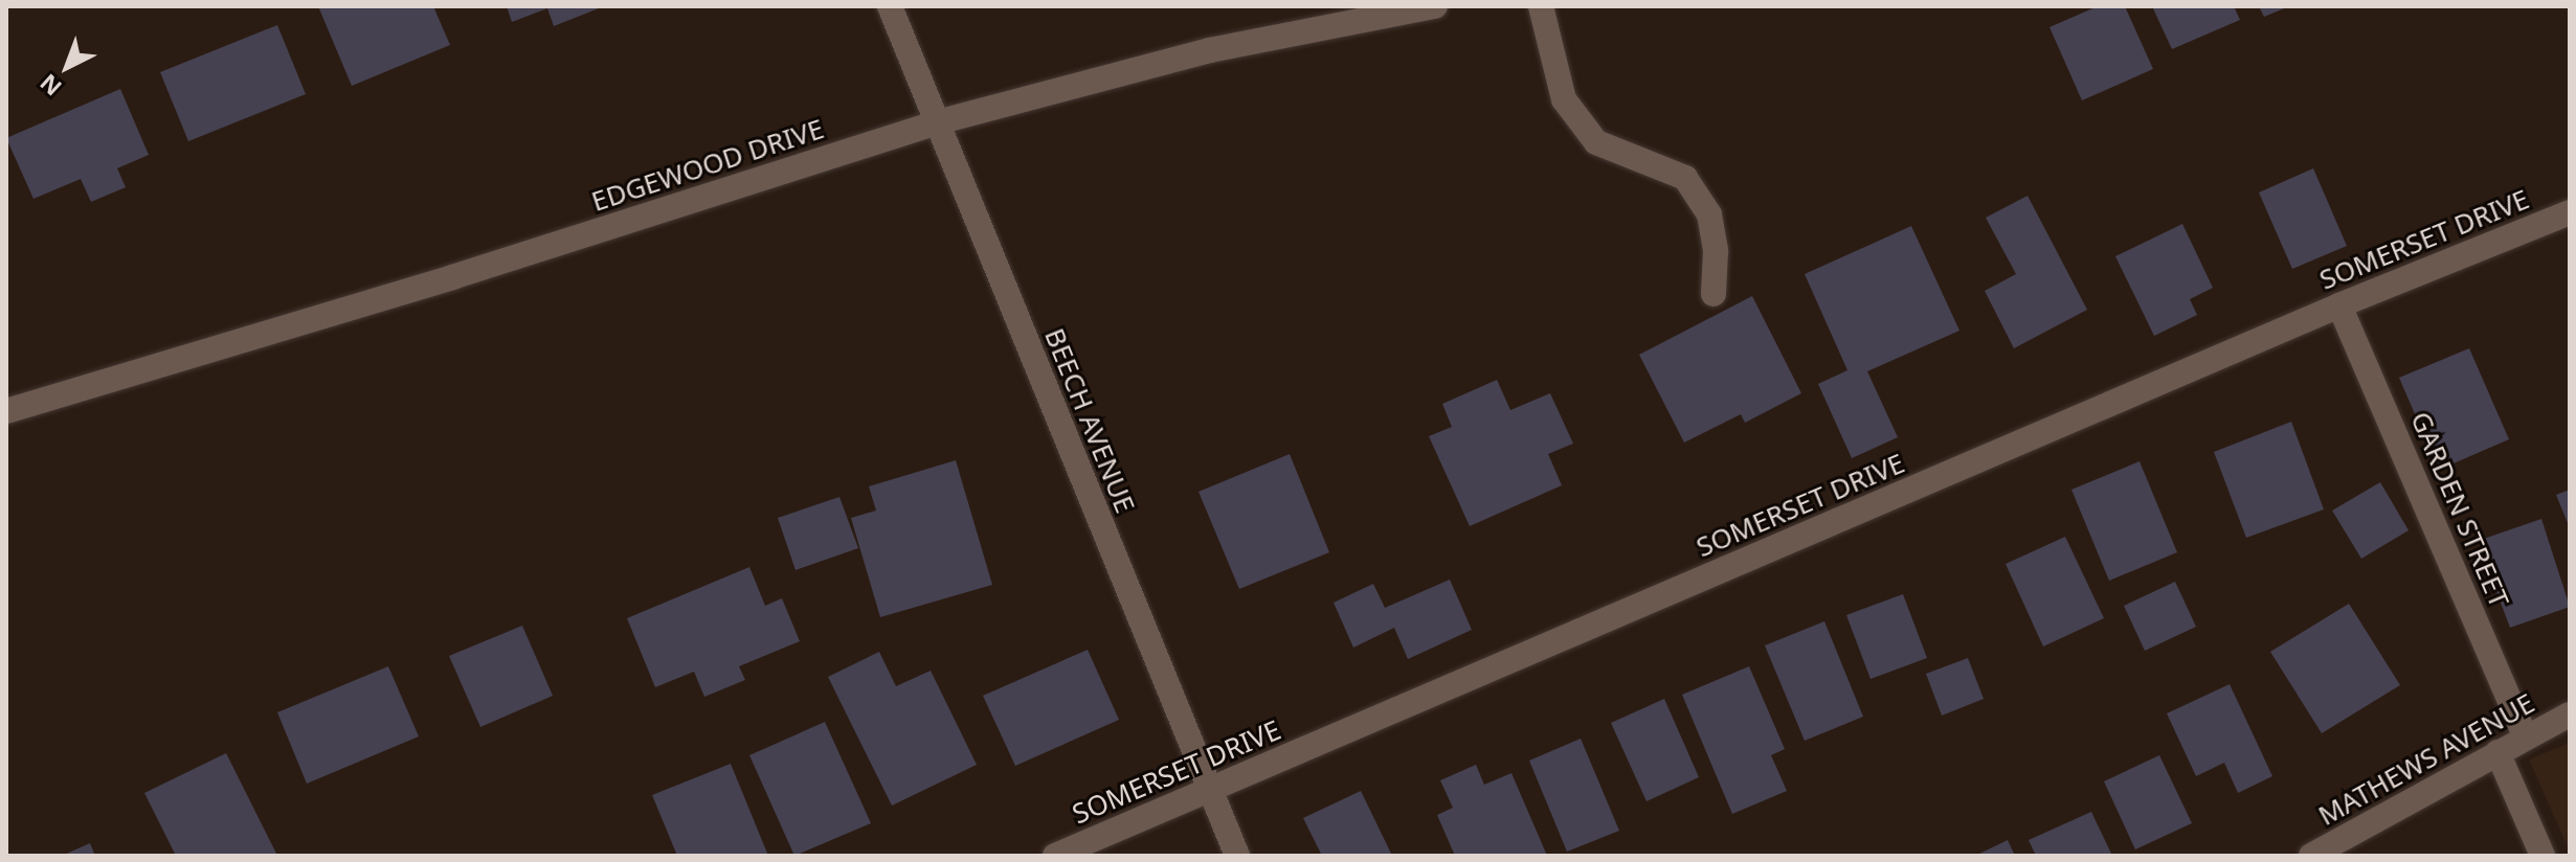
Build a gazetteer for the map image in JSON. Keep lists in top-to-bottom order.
{
  "streets": {
    "street": [
      "EDGEWOOD DRIVE",
      "SOMERSET DRIVE",
      "BEECH AVENUE",
      "GARDEN STREET",
      "MATHEWS AVENUE"
    ]
  },
  "crossings": [
    ["EDGEWOOD DRIVE", "BEECH AVENUE"],
    ["SOMERSET DRIVE", "BEECH AVENUE"],
    ["SOMERSET DRIVE", "GARDEN STREET"],
    ["GARDEN STREET", "MATHEWS AVENUE"]
  ],
  "north": "bottom left"
}
